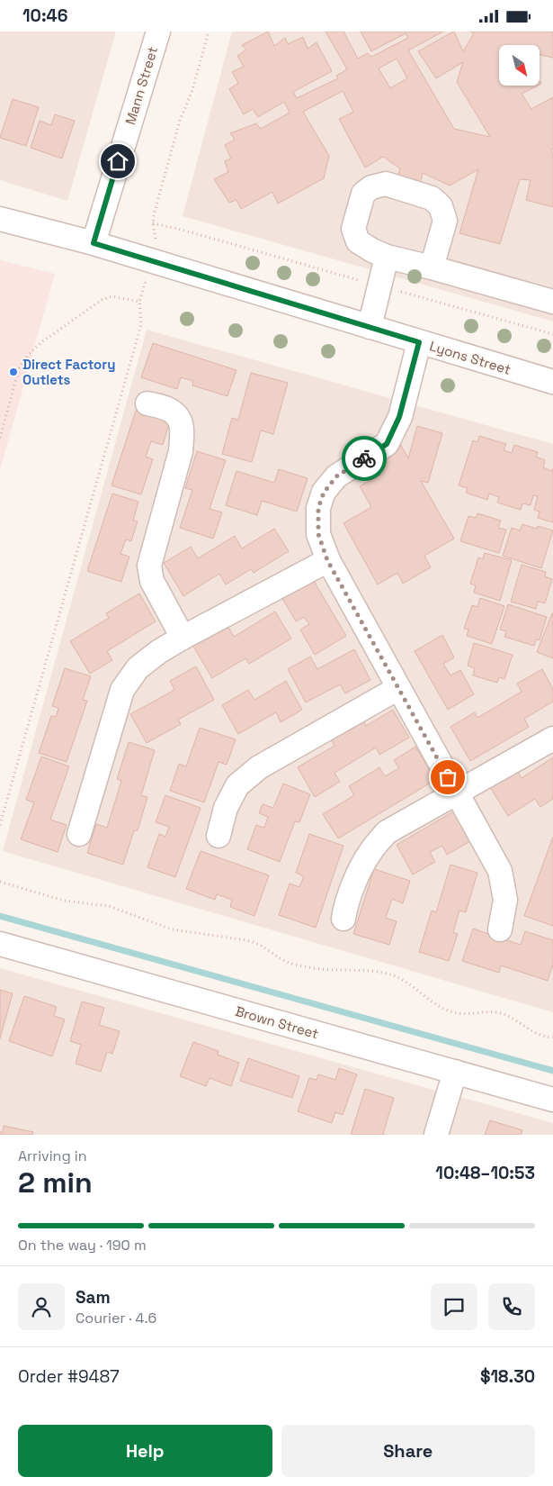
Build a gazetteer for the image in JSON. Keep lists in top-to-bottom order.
{
  "streets": {
    "street": ["Mann Street", "Lyons Street", "Brown Street"]
  },
  "crossings": [
    ["Mann Street", "Lyons Street"]
  ],
  "places": ["Direct Factory Outlets"],
  "north": "bottom right",
  "page": {
    "status": "10:46",
    "heading": ["2 min", "Arriving in", "10:48–10:53"],
    "panel": [
      "Sam",
      "Courier · 4.6",
      "Order #9487",
      "$18.30"
    ],
    "bar": "On the way · 190 m",
    "buttons": ["Help", "Share"]
  }
}
